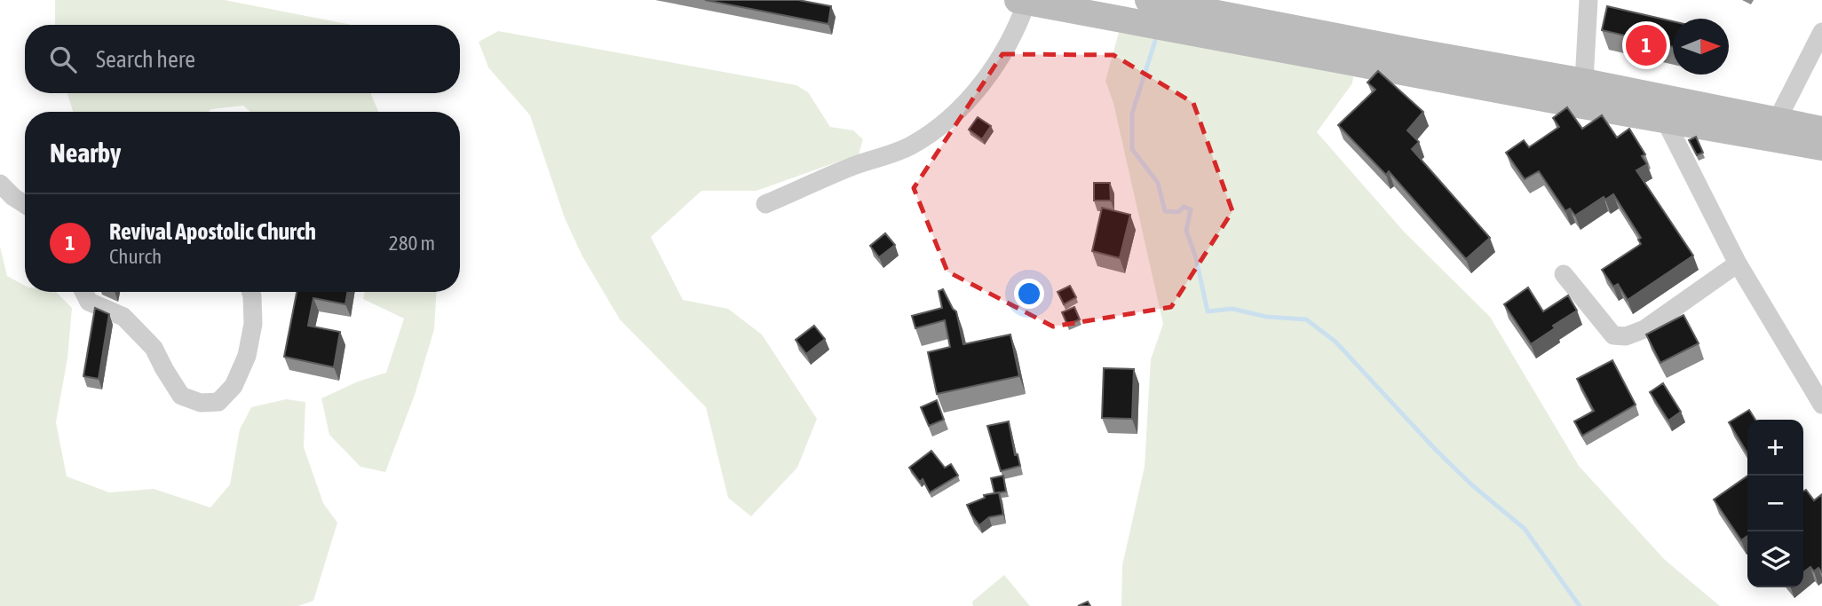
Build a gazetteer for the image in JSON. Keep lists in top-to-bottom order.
{
  "north": "right",
  "page": {
    "pins": "1",
    "search": "Search here",
    "heading": "Nearby",
    "list": [
      {
        "mark": "1",
        "name": "Revival Apostolic Church",
        "note": "Church",
        "value": "280 m"
      }
    ],
    "map_buttons": ["+", "−"]
  }
}
